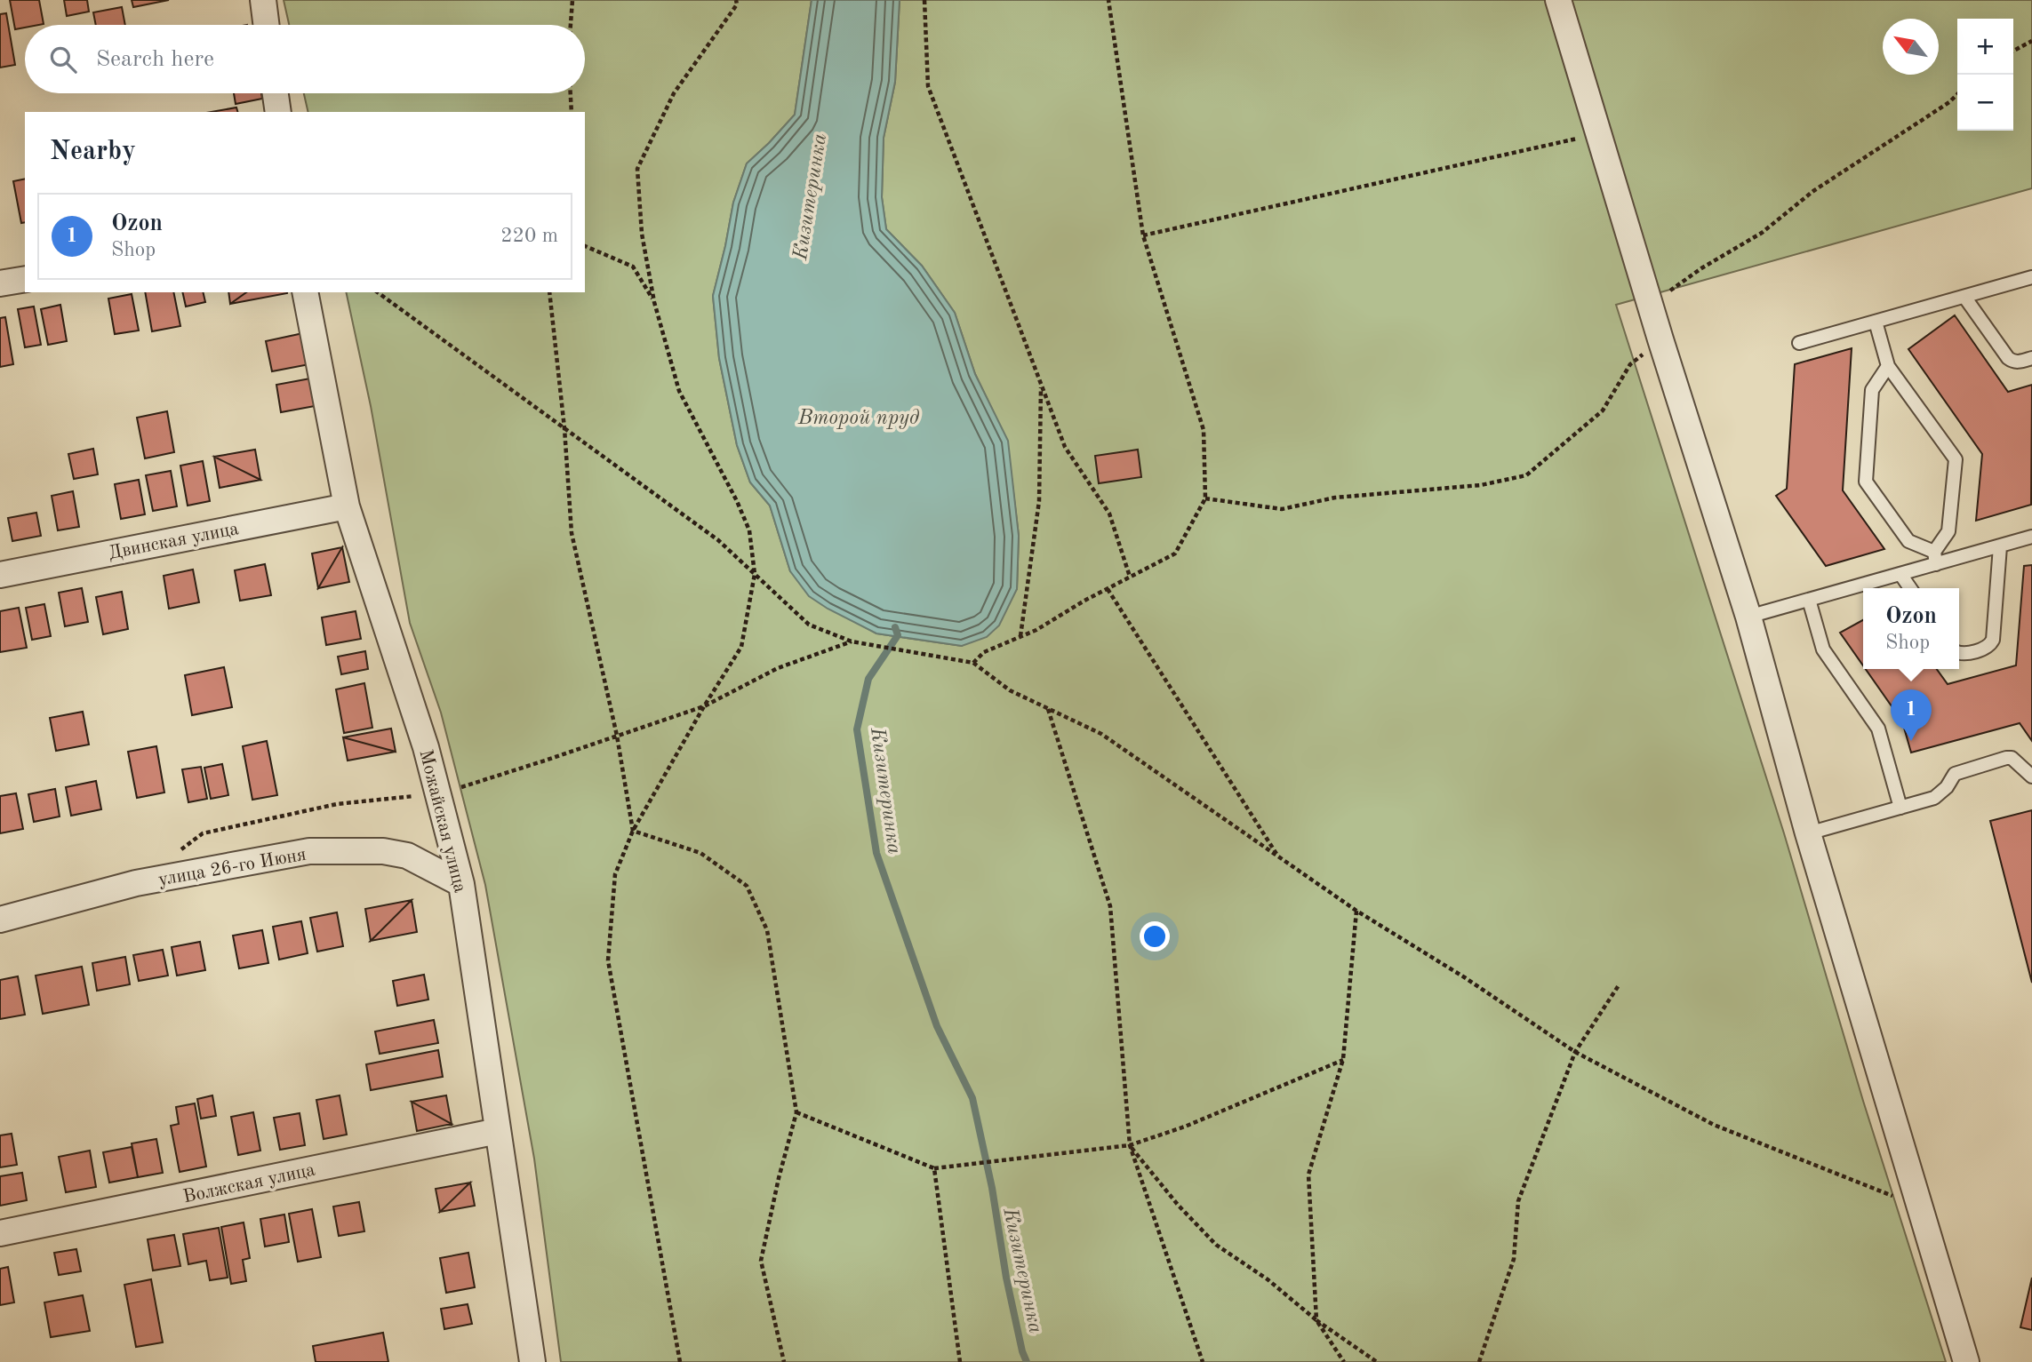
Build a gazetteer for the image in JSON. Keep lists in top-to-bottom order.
{
  "streets": {
    "street": [
      "Двинская улица",
      "Можайская улица",
      "улица 26-го Июня",
      "Волжская улица"
    ]
  },
  "crossings": [
    ["Двинская улица", "Можайская улица"],
    ["Можайская улица", "улица 26-го Июня"],
    ["Можайская улица", "Волжская улица"]
  ],
  "water": ["Кизитеринка", "Второй пруд"],
  "north": "top left",
  "page": {
    "map_buttons": ["+", "−"],
    "search": "Search here",
    "heading": "Nearby",
    "list": [
      {
        "mark": "1",
        "name": "Ozon",
        "note": "Shop",
        "value": "220 m"
      }
    ],
    "popup": ["Ozon", "Shop"],
    "pins": "1"
  }
}
